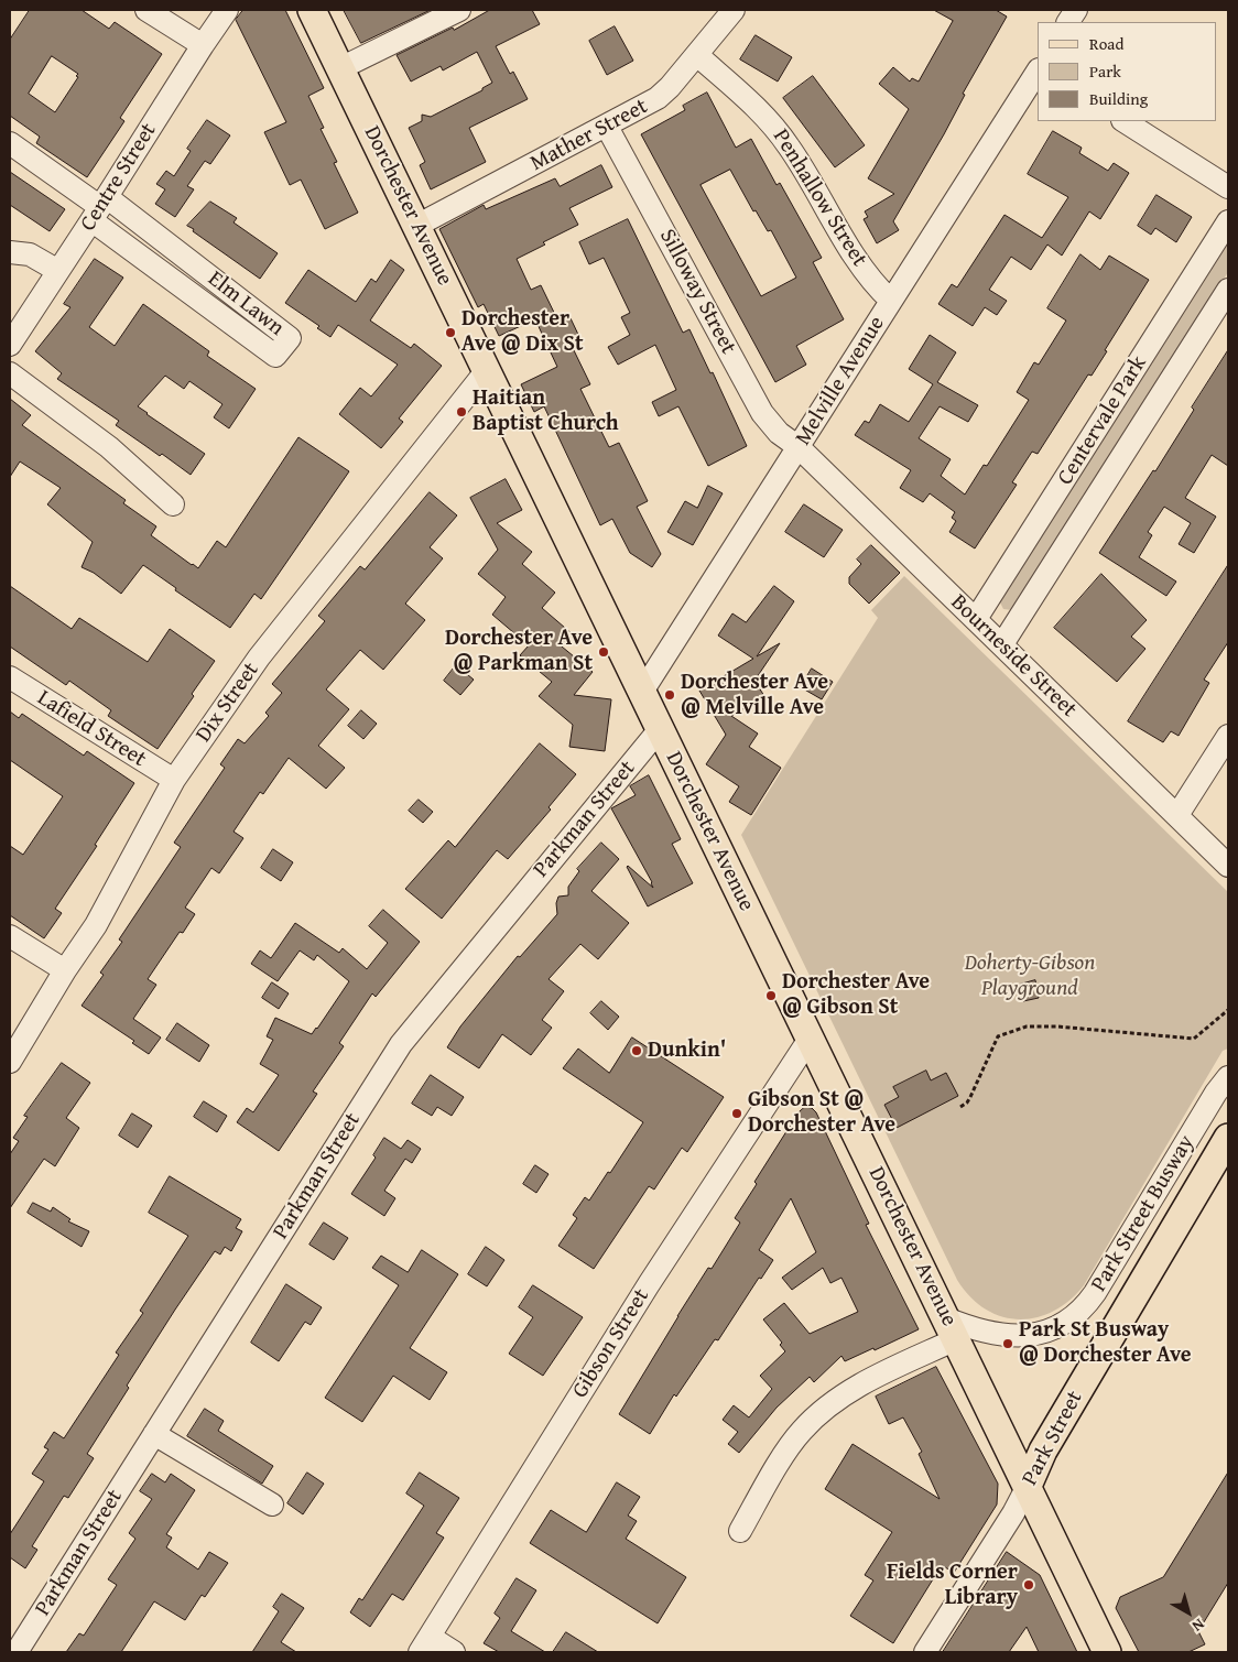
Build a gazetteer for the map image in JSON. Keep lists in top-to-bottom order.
{
  "streets": {
    "main road": ["Dorchester Avenue", "Park Street"],
    "street": [
      "Mather Street",
      "Centre Street",
      "Penhallow Street",
      "Silloway Street",
      "Elm Lawn",
      "Melville Avenue",
      "Centervale Park",
      "Bourneside Street",
      "Dix Street",
      "Lafield Street",
      "Parkman Street",
      "Park Street Busway",
      "Gibson Street"
    ]
  },
  "crossings": [
    ["Mather Street", "Penhallow Street"],
    ["Mather Street", "Dorchester Avenue"],
    ["Mather Street", "Silloway Street"],
    ["Centre Street", "Elm Lawn"],
    ["Penhallow Street", "Melville Avenue"],
    ["Dorchester Avenue", "Melville Avenue"],
    ["Dorchester Avenue", "Dix Street"],
    ["Dorchester Avenue", "Parkman Street"],
    ["Dorchester Avenue", "Park Street Busway"],
    ["Dorchester Avenue", "Gibson Street"],
    ["Dorchester Avenue", "Park Street"],
    ["Silloway Street", "Melville Avenue"],
    ["Silloway Street", "Bourneside Street"],
    ["Melville Avenue", "Bourneside Street"],
    ["Centervale Park", "Bourneside Street"],
    ["Dix Street", "Lafield Street"]
  ],
  "parks": ["Doherty-Gibson Playground"],
  "places": [
    "Dorchester Ave @ Dix St",
    "Haitian Baptist Church",
    "Dorchester Ave @ Parkman St",
    "Dorchester Ave @ Melville Ave",
    "Dorchester Ave @ Gibson St",
    "Dunkin'",
    "Gibson St @ Dorchester Ave",
    "Park St Busway @ Dorchester Ave",
    "Fields Corner Library"
  ],
  "legend": ["Road", "Park", "Building"],
  "north": "bottom right"
}
